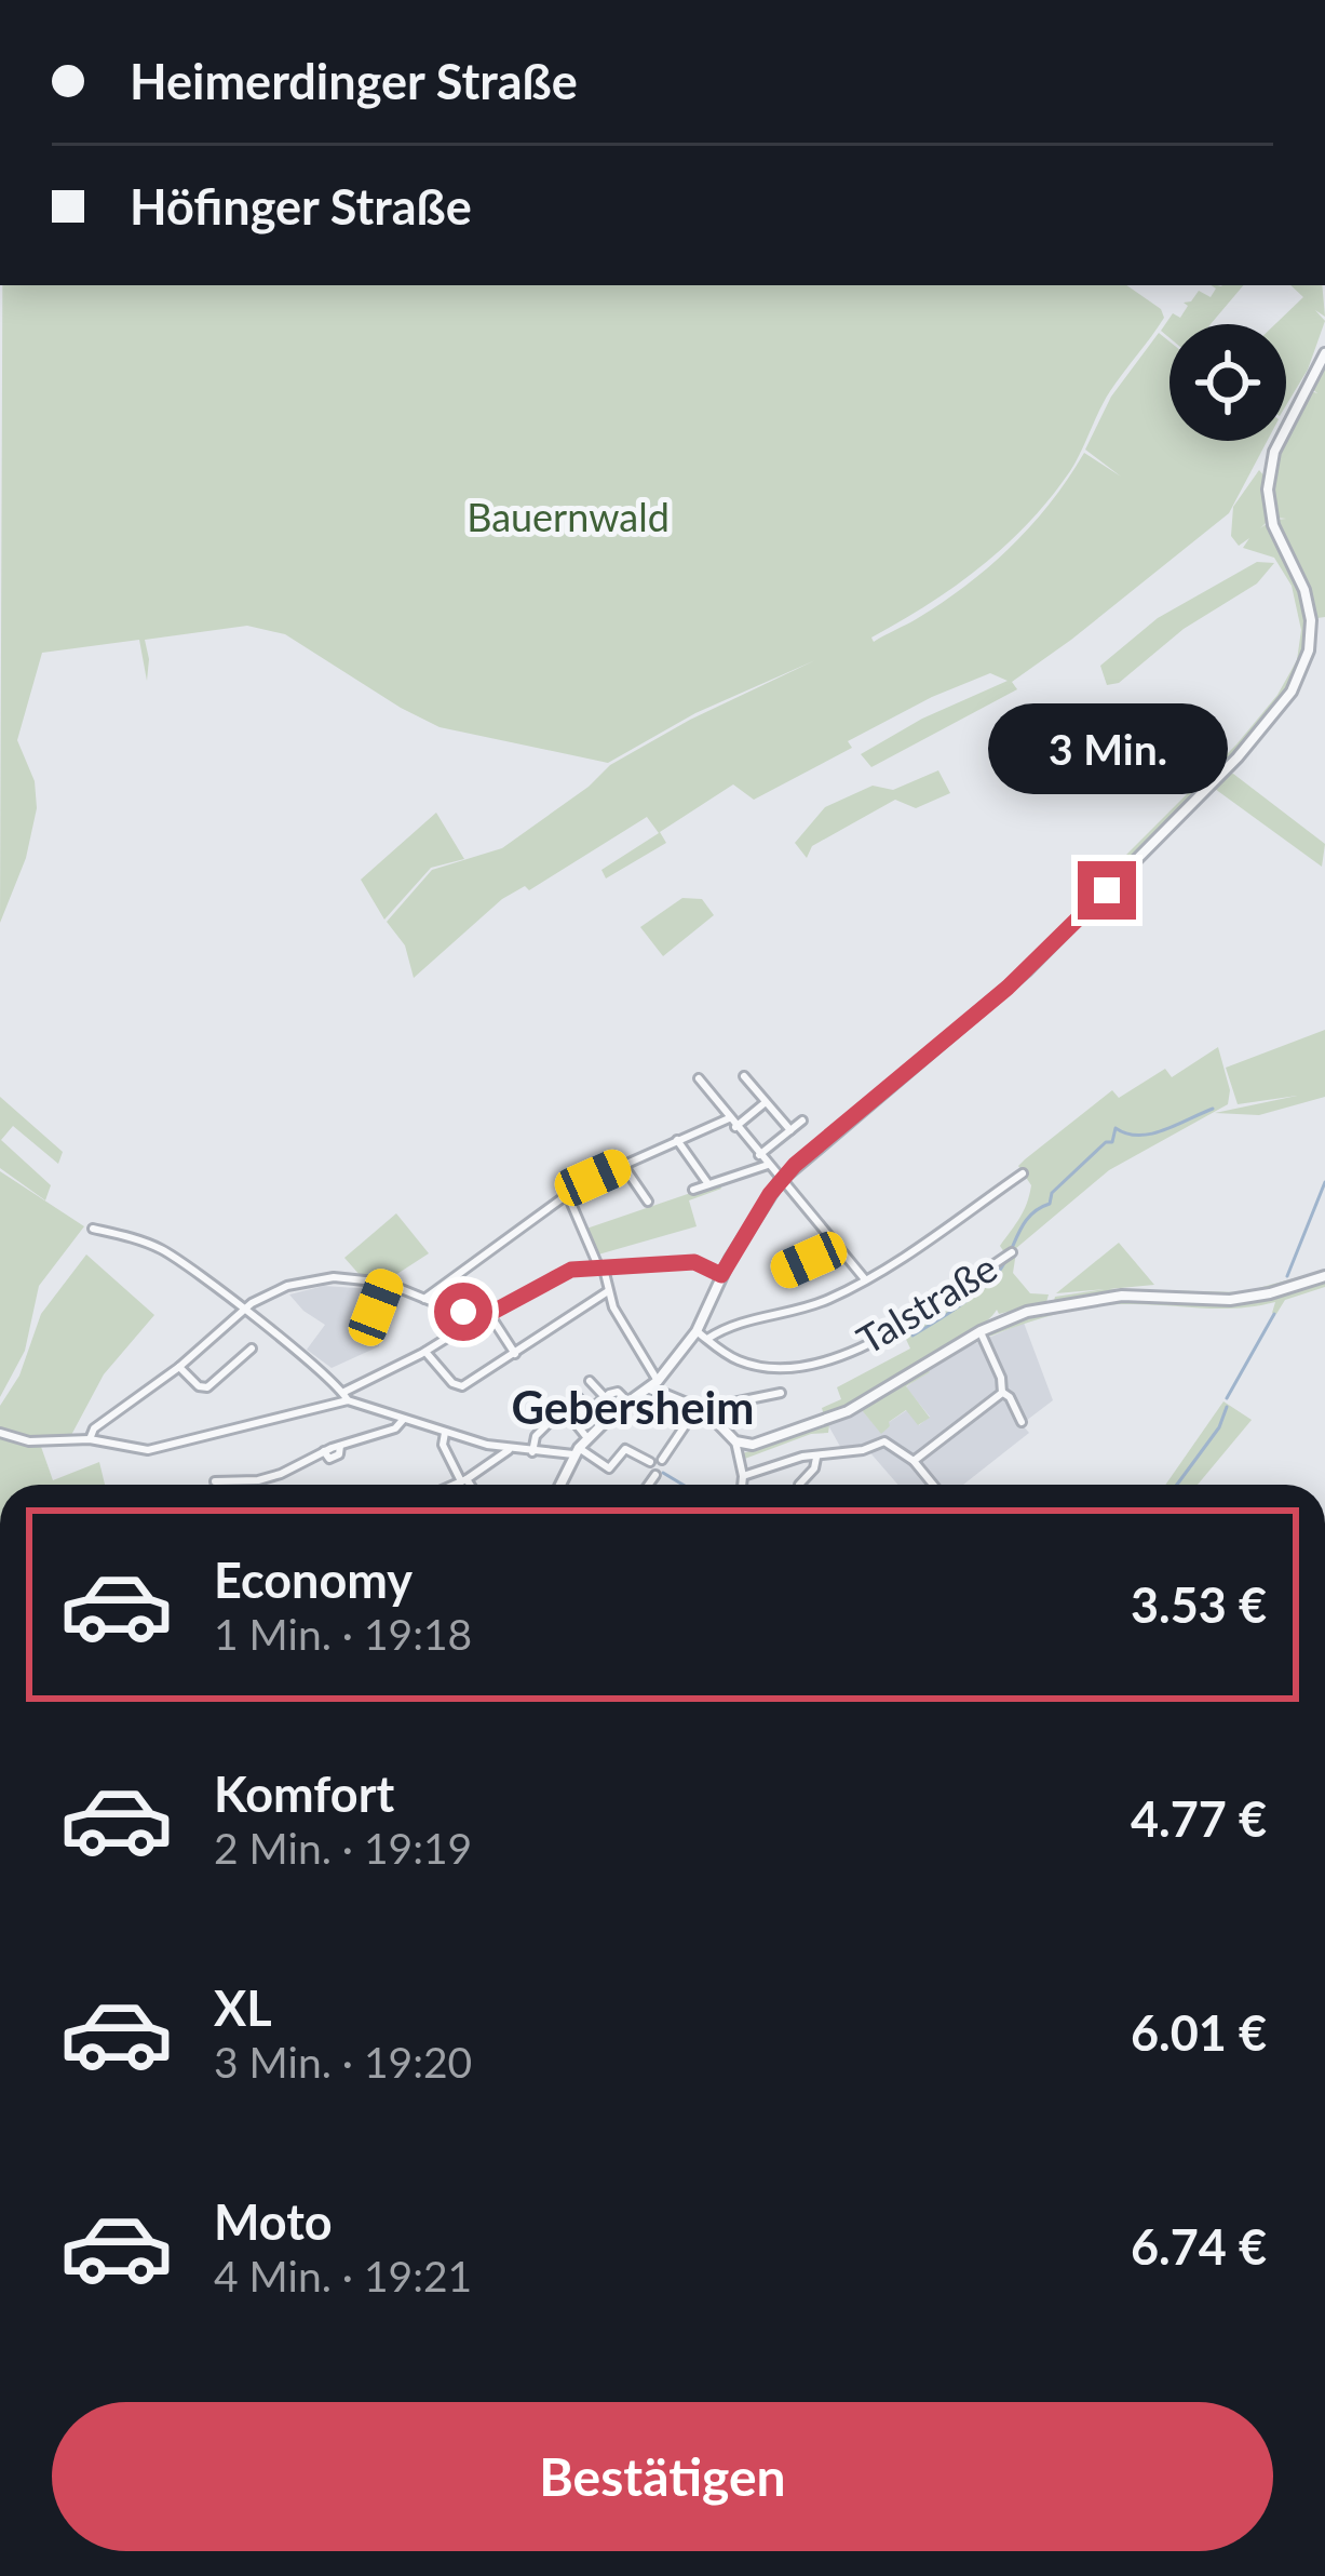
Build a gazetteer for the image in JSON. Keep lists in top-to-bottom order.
{
  "streets": {
    "street": ["Talstraße"]
  },
  "districts": ["Gebersheim"],
  "parks": ["Bauernwald"],
  "page": {
    "banner": ["Heimerdinger Straße", "Höfinger Straße"],
    "bubble": "3 Min.",
    "list": [
      {
        "name": "Economy",
        "note": "1 Min. · 19:18",
        "value": "3.53 €"
      },
      {
        "name": "Komfort",
        "note": "2 Min. · 19:19",
        "value": "4.77 €"
      },
      {
        "name": "XL",
        "note": "3 Min. · 19:20",
        "value": "6.01 €"
      },
      {
        "name": "Moto",
        "note": "4 Min. · 19:21",
        "value": "6.74 €"
      }
    ],
    "buttons": "Bestätigen"
  }
}
